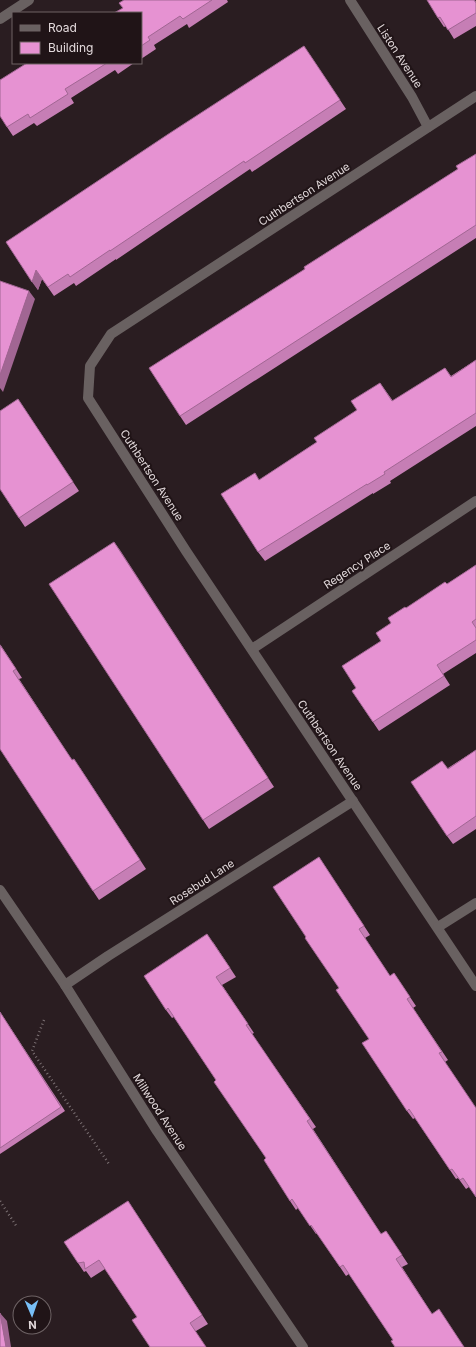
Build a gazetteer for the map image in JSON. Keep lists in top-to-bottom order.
{
  "streets": {
    "street": [
      "Liston Avenue",
      "Cuthbertson Avenue",
      "Regency Place",
      "Rosebud Lane",
      "Millwood Avenue"
    ]
  },
  "crossings": [
    ["Liston Avenue", "Cuthbertson Avenue"],
    ["Cuthbertson Avenue", "Regency Place"],
    ["Cuthbertson Avenue", "Rosebud Lane"],
    ["Rosebud Lane", "Millwood Avenue"]
  ],
  "legend": ["Road", "Building"],
  "north": "bottom"
}
